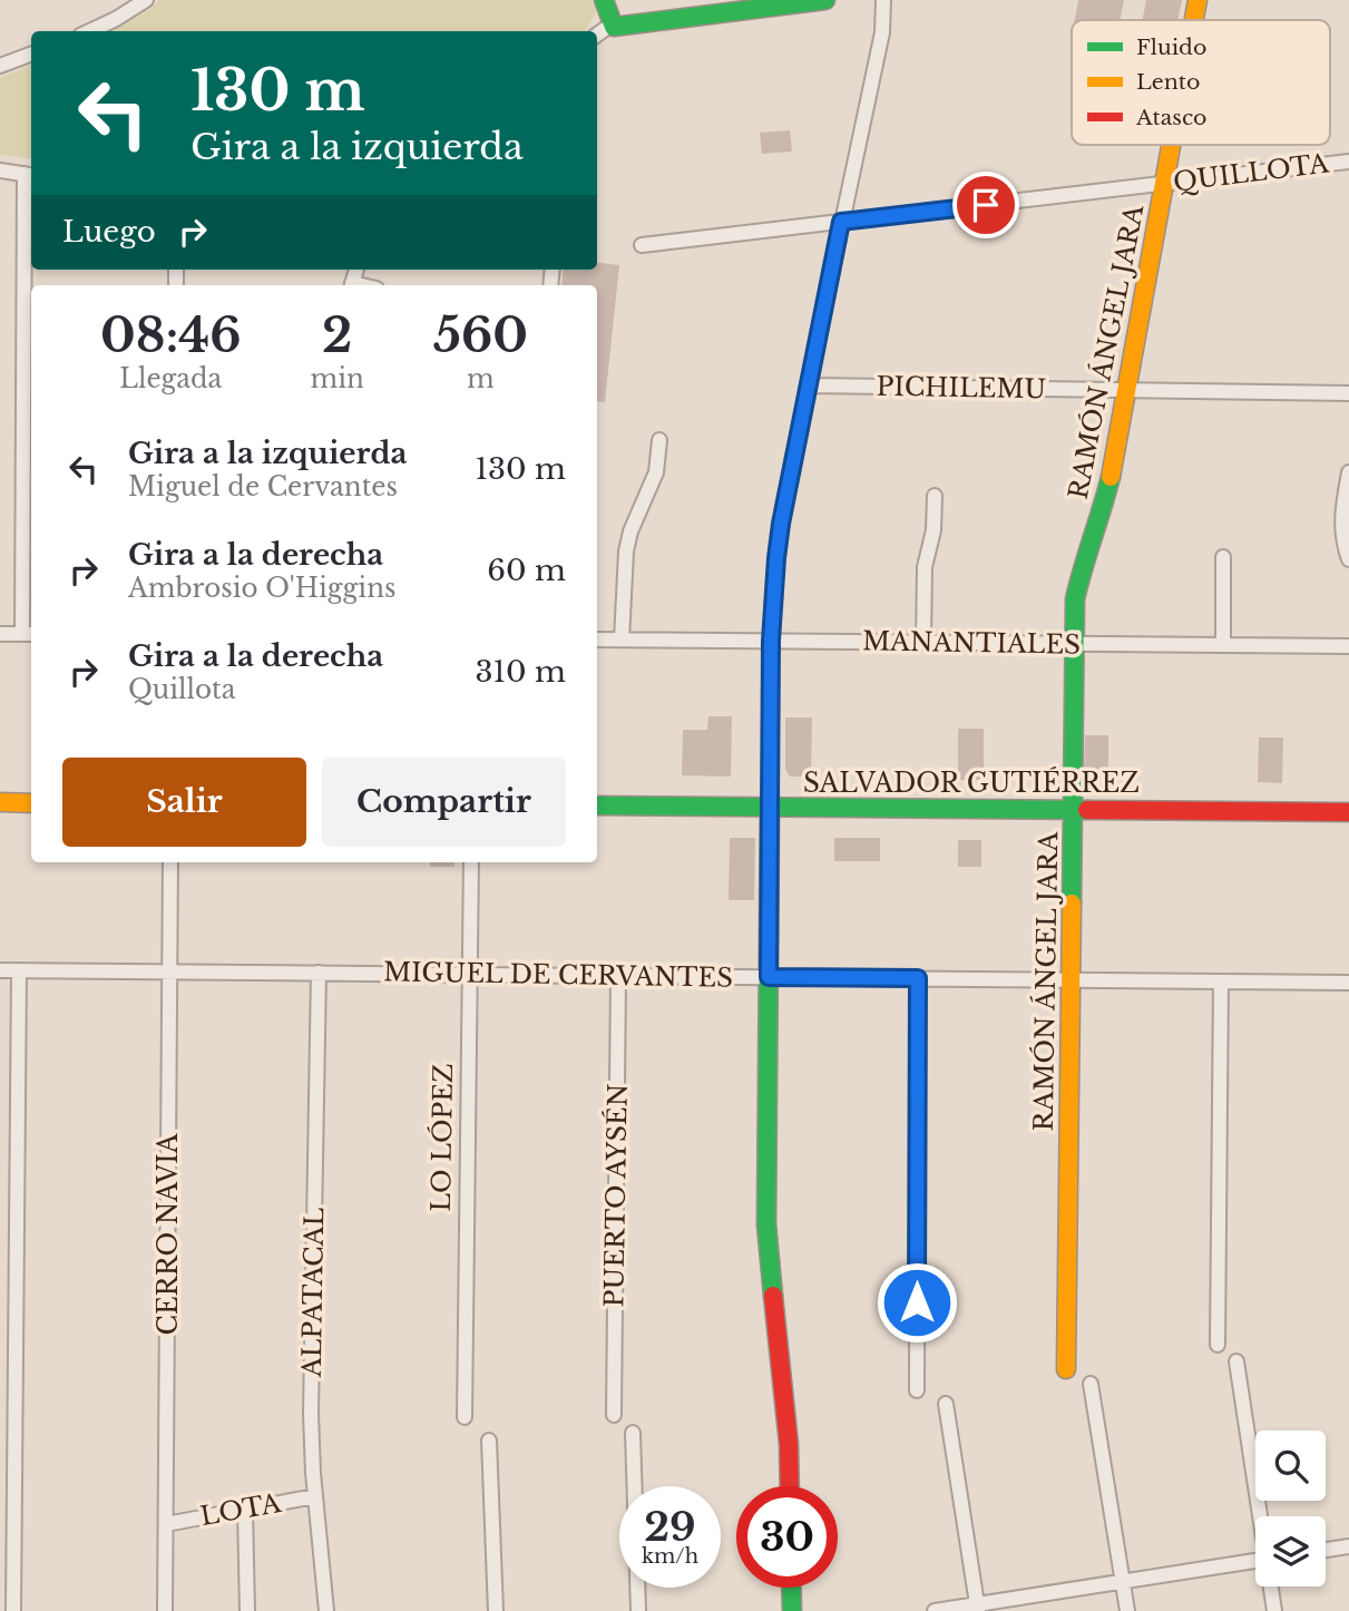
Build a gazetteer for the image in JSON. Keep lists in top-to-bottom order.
{
  "streets": {
    "street": [
      "QUILLOTA",
      "RAMÓN ÁNGEL JARA",
      "PICHILEMU",
      "MANANTIALES",
      "SALVADOR GUTIÉRREZ",
      "MIGUEL DE CERVANTES",
      "LO LÓPEZ",
      "PUERTO AYSÉN",
      "CERRO NAVIA",
      "ALPATACAL",
      "LOTA"
    ]
  },
  "crossings": [
    ["QUILLOTA", "RAMÓN ÁNGEL JARA"],
    ["RAMÓN ÁNGEL JARA", "PICHILEMU"],
    ["RAMÓN ÁNGEL JARA", "MANANTIALES"],
    ["RAMÓN ÁNGEL JARA", "SALVADOR GUTIÉRREZ"],
    ["RAMÓN ÁNGEL JARA", "MIGUEL DE CERVANTES"],
    ["MIGUEL DE CERVANTES", "LO LÓPEZ"],
    ["MIGUEL DE CERVANTES", "PUERTO AYSÉN"],
    ["MIGUEL DE CERVANTES", "CERRO NAVIA"],
    ["MIGUEL DE CERVANTES", "ALPATACAL"],
    ["CERRO NAVIA", "LOTA"],
    ["ALPATACAL", "LOTA"]
  ],
  "legend": ["Fluido", "Lento", "Atasco"],
  "page": {
    "turn": ["130 m", "Gira a la izquierda"],
    "then": "Luego",
    "eta": [
      "08:46",
      "Llegada",
      "2",
      "min",
      "560",
      "m"
    ],
    "list": [
      {
        "name": "Gira a la izquierda",
        "note": "Miguel de Cervantes",
        "value": "130 m"
      },
      {
        "name": "Gira a la derecha",
        "note": "Ambrosio O'Higgins",
        "value": "60 m"
      },
      {
        "name": "Gira a la derecha",
        "note": "Quillota",
        "value": "310 m"
      }
    ],
    "buttons": ["Salir", "Compartir"],
    "speed": "29 km/h",
    "limit": "30"
  }
}
